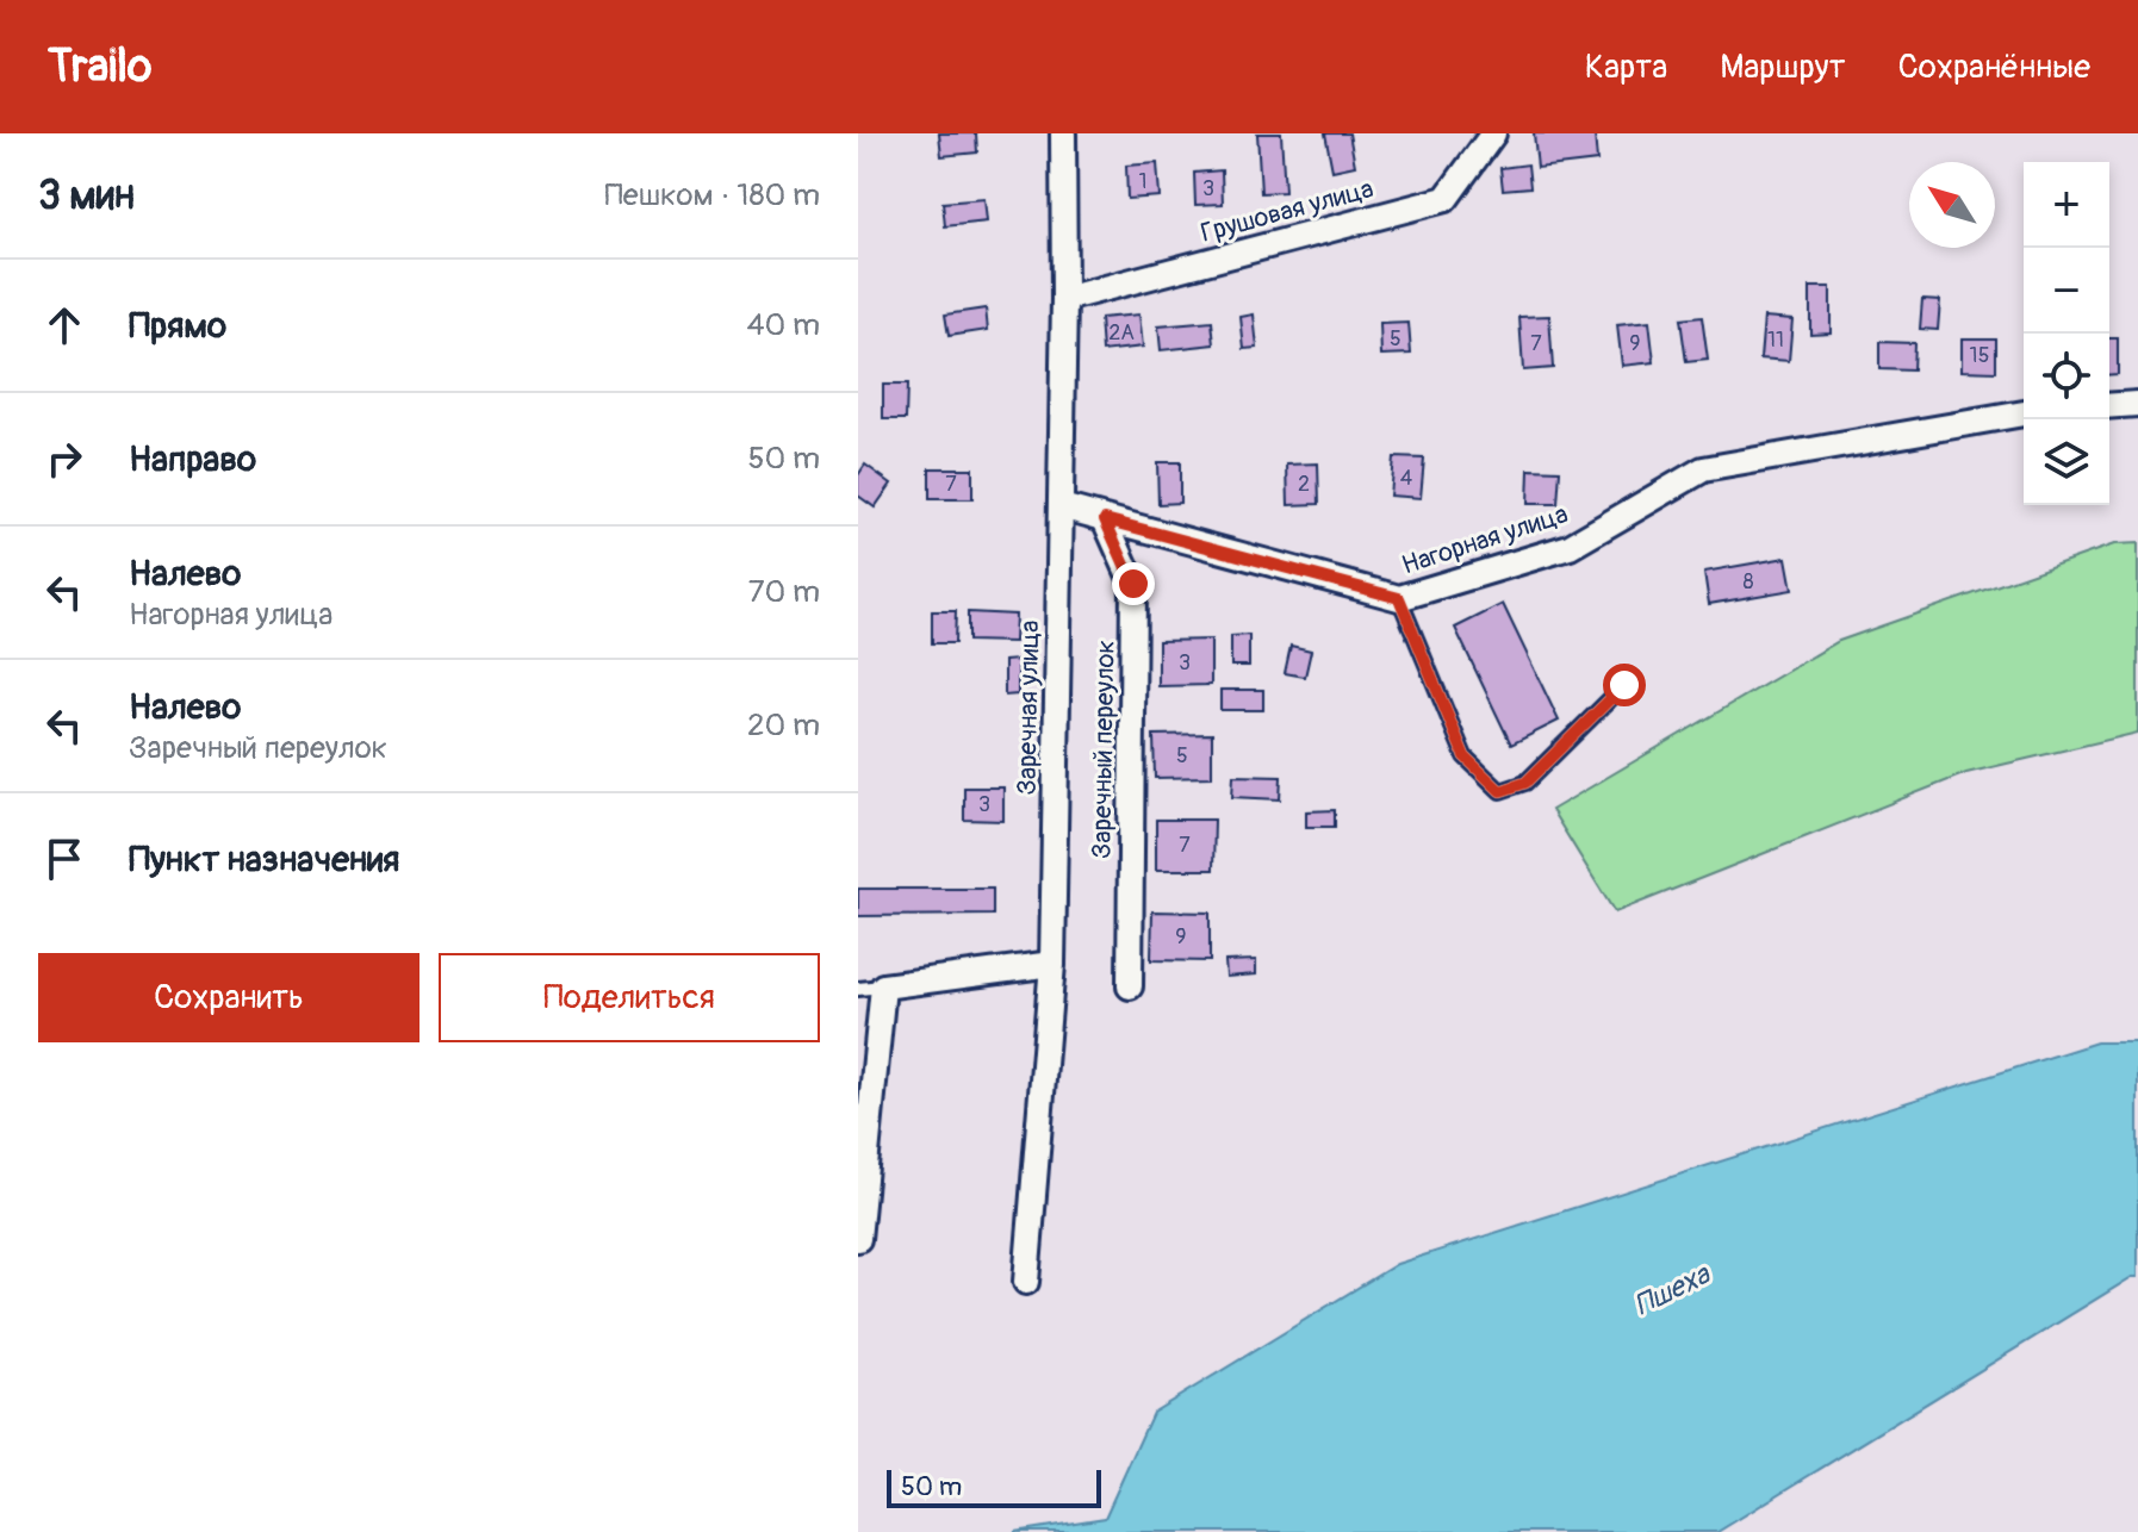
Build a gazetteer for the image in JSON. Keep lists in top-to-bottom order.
{
  "streets": {
    "street": [
      "Грушовая улица",
      "Нагорная улица",
      "Заречная улица",
      "Заречный переулок"
    ]
  },
  "crossings": [
    ["Грушовая улица", "Заречная улица"],
    ["Нагорная улица", "Заречная улица"],
    ["Нагорная улица", "Заречный переулок"]
  ],
  "water": ["Пшеха"],
  "house_numbers": [
    "1",
    "3",
    "2А",
    "5",
    "11",
    "7",
    "9",
    "15",
    "4",
    "7",
    "2",
    "8",
    "3",
    "5",
    "3",
    "7",
    "9"
  ],
  "scale_bar": "50 m",
  "north": "top left",
  "page": {
    "header": "Trailo",
    "nav": ["Карта", "Маршрут", "Сохранённые"],
    "heading": ["3 мин", "Пешком · 180 m"],
    "map_buttons": ["+", "−"],
    "list": [
      ["Прямо", "40 m"],
      ["Направо", "50 m"],
      ["Налево", "Нагорная улица", "70 m"],
      ["Налево", "Заречный переулок", "20 m"],
      "Пункт назначения"
    ],
    "buttons": ["Сохранить", "Поделиться"],
    "scale": "50 m"
  }
}
